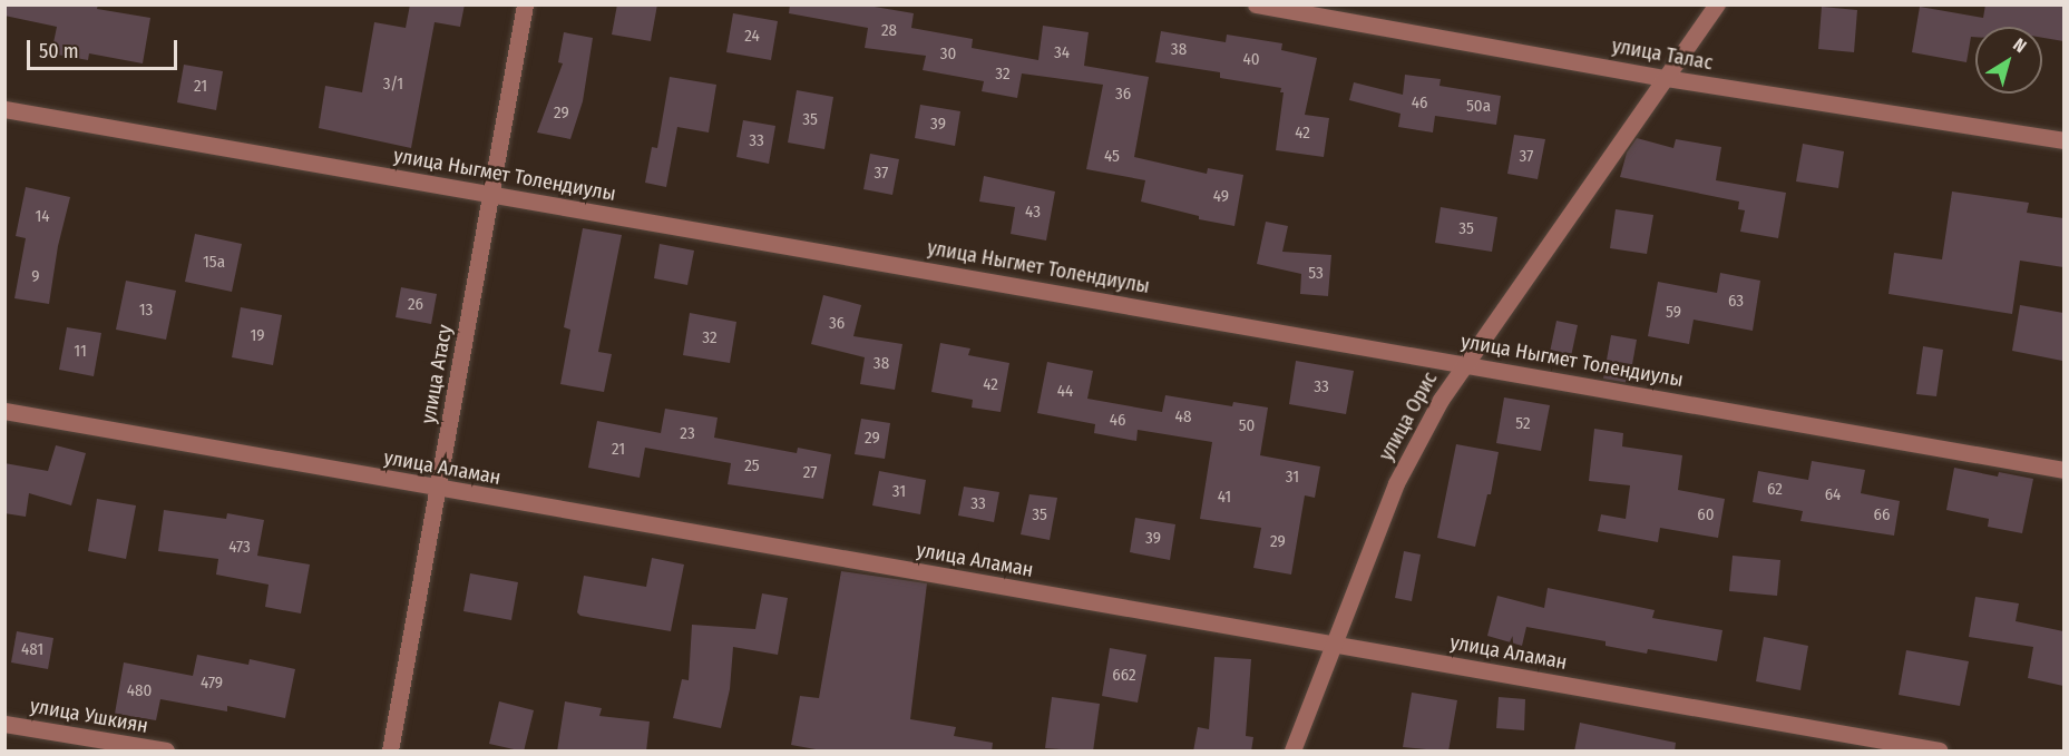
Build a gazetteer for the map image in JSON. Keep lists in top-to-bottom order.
{
  "streets": {
    "street": [
      "улица Талас",
      "улица Ныгмет Толендиулы",
      "улица Атасу",
      "улица Орис",
      "улица Аламан",
      "улица Ушкиян"
    ]
  },
  "crossings": [
    ["улица Талас", "улица Орис"],
    ["улица Ныгмет Толендиулы", "улица Атасу"],
    ["улица Ныгмет Толендиулы", "улица Орис"],
    ["улица Атасу", "улица Аламан"],
    ["улица Орис", "улица Аламан"]
  ],
  "house_numbers": [
    "28",
    "24",
    "38",
    "34",
    "30",
    "40",
    "32",
    "3/1",
    "21",
    "36",
    "46",
    "50а",
    "29",
    "35",
    "39",
    "42",
    "33",
    "45",
    "37",
    "37",
    "49",
    "43",
    "14",
    "35",
    "15а",
    "53",
    "9",
    "63",
    "26",
    "13",
    "59",
    "36",
    "19",
    "32",
    "11",
    "38",
    "42",
    "33",
    "44",
    "48",
    "46",
    "52",
    "50",
    "23",
    "29",
    "21",
    "25",
    "27",
    "31",
    "62",
    "31",
    "64",
    "41",
    "33",
    "35",
    "60",
    "66",
    "39",
    "29",
    "473",
    "481",
    "662",
    "479",
    "480"
  ],
  "scale_bar": "50 m",
  "north": "top right"
}
